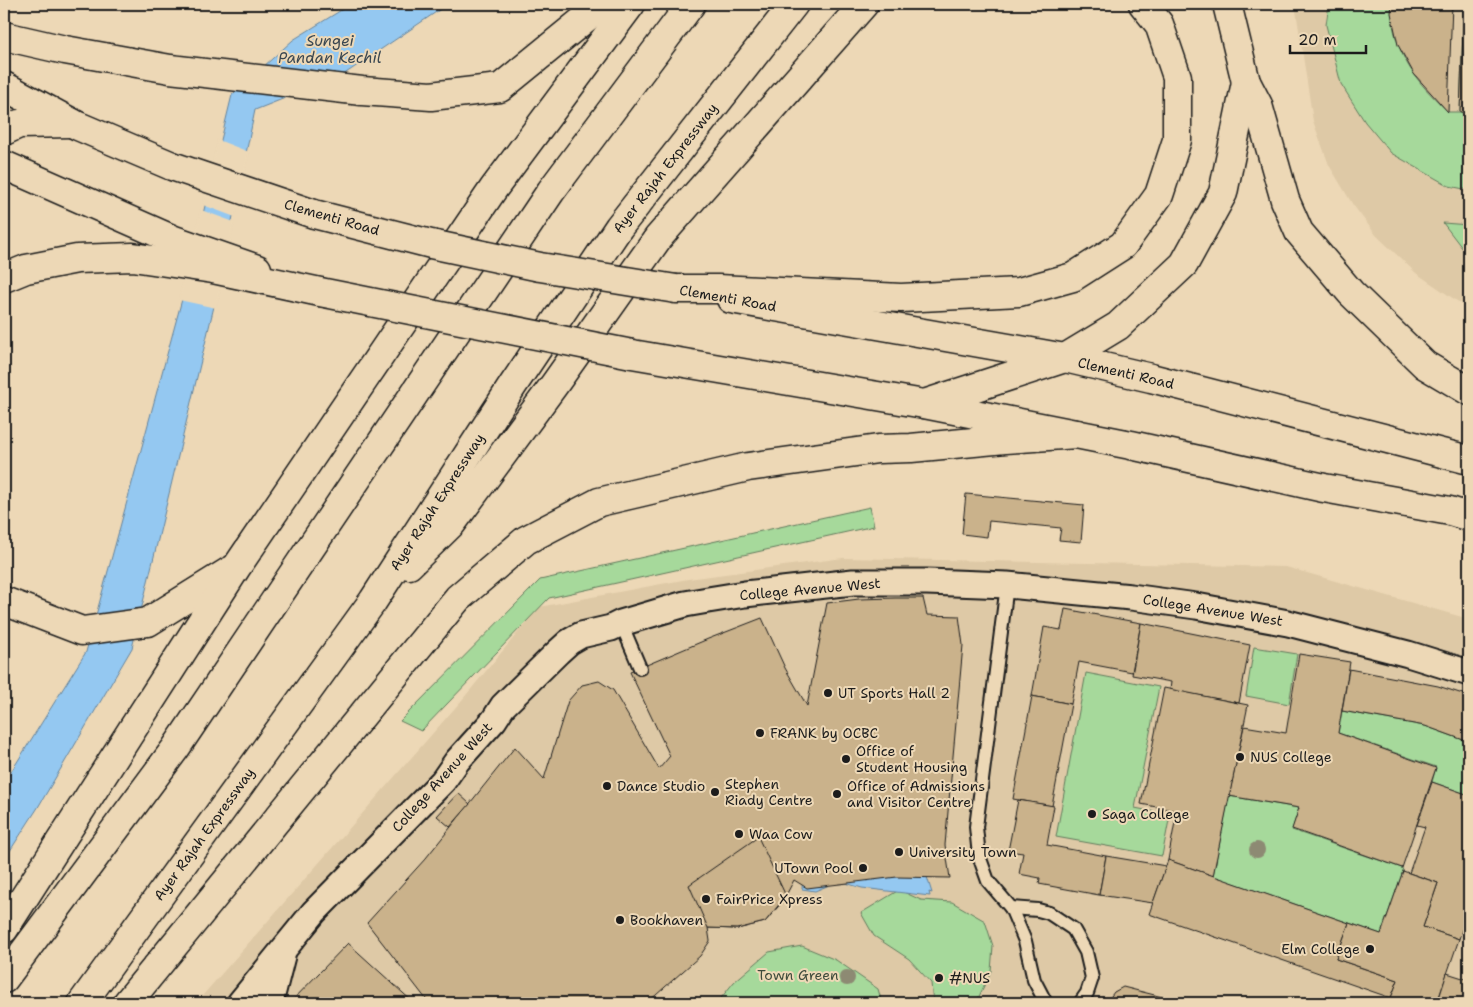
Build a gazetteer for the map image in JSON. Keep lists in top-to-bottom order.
{
  "streets": {
    "main road": ["Ayer Rajah Expressway", "Clementi Road"],
    "street": ["College Avenue West"]
  },
  "water": ["Sungei Pandan Kechil"],
  "parks": ["Town Green"],
  "places": [
    "UT Sports Hall 2",
    "FRANK by OCBC",
    "NUS College",
    "Office of Student Housing",
    "Dance Studio",
    "Stephen Riady Centre",
    "Office of Admissions and Visitor Centre",
    "Saga College",
    "Waa Cow",
    "University Town",
    "UTown Pool",
    "FairPrice Xpress",
    "Bookhaven",
    "Elm College",
    "#NUS"
  ],
  "scale_bar": "20 m"
}
